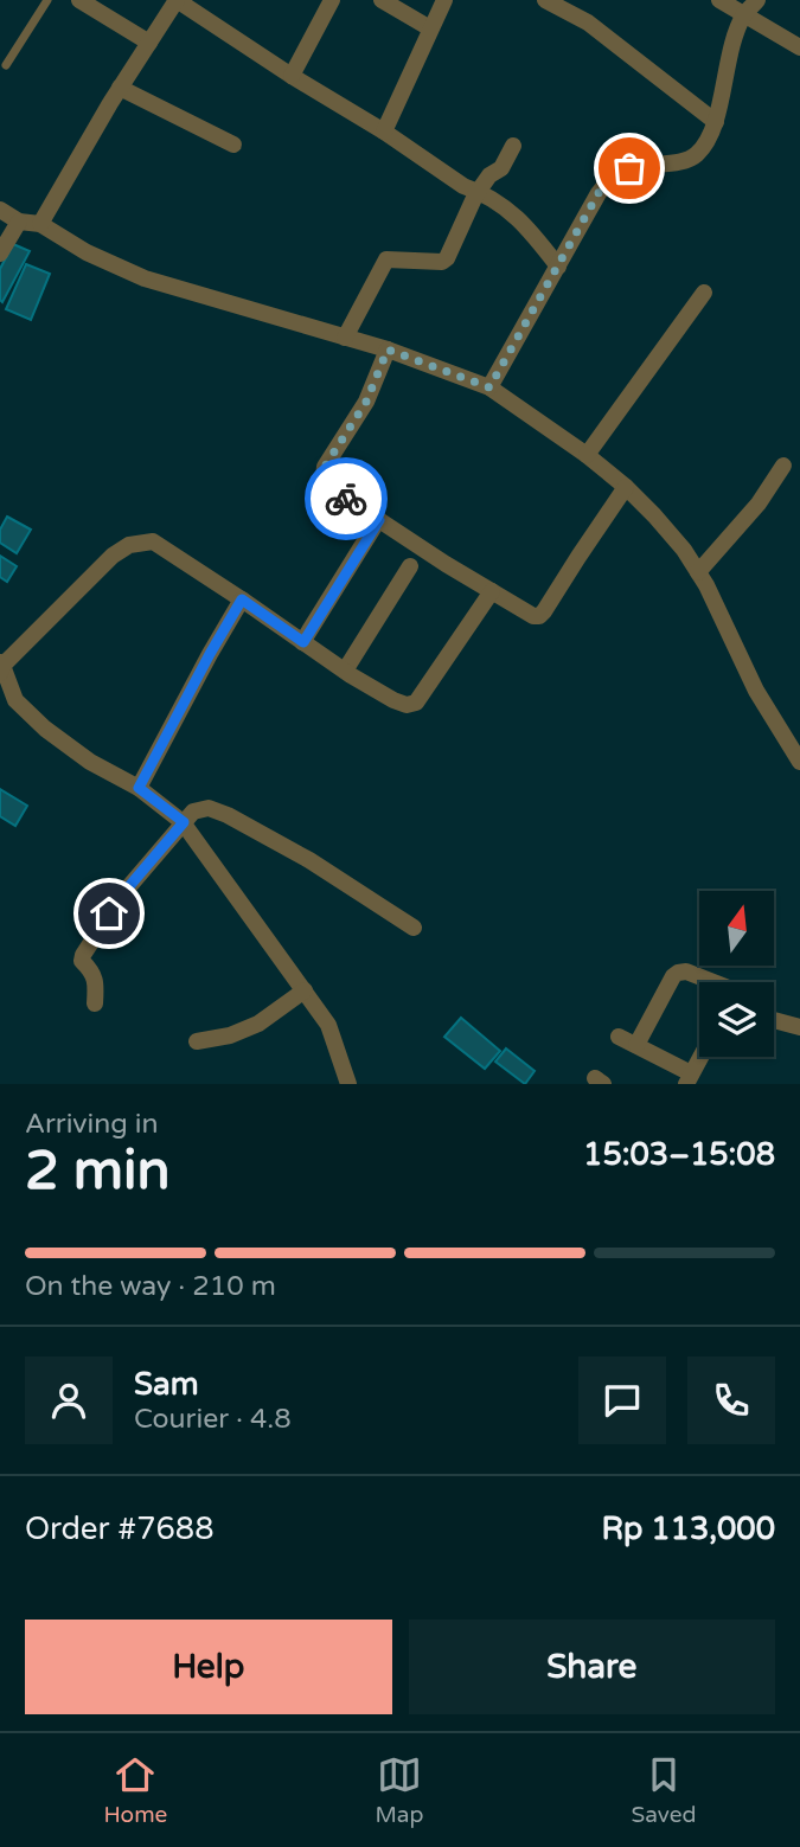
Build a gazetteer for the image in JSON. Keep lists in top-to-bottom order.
{
  "north": "top",
  "page": {
    "heading": ["2 min", "Arriving in", "15:03–15:08"],
    "panel": [
      "Sam",
      "Courier · 4.8",
      "Order #7688",
      "Rp 113,000"
    ],
    "bar": "On the way · 210 m",
    "buttons": ["Help", "Share"],
    "tabs": ["Home", "Map", "Saved"]
  }
}
